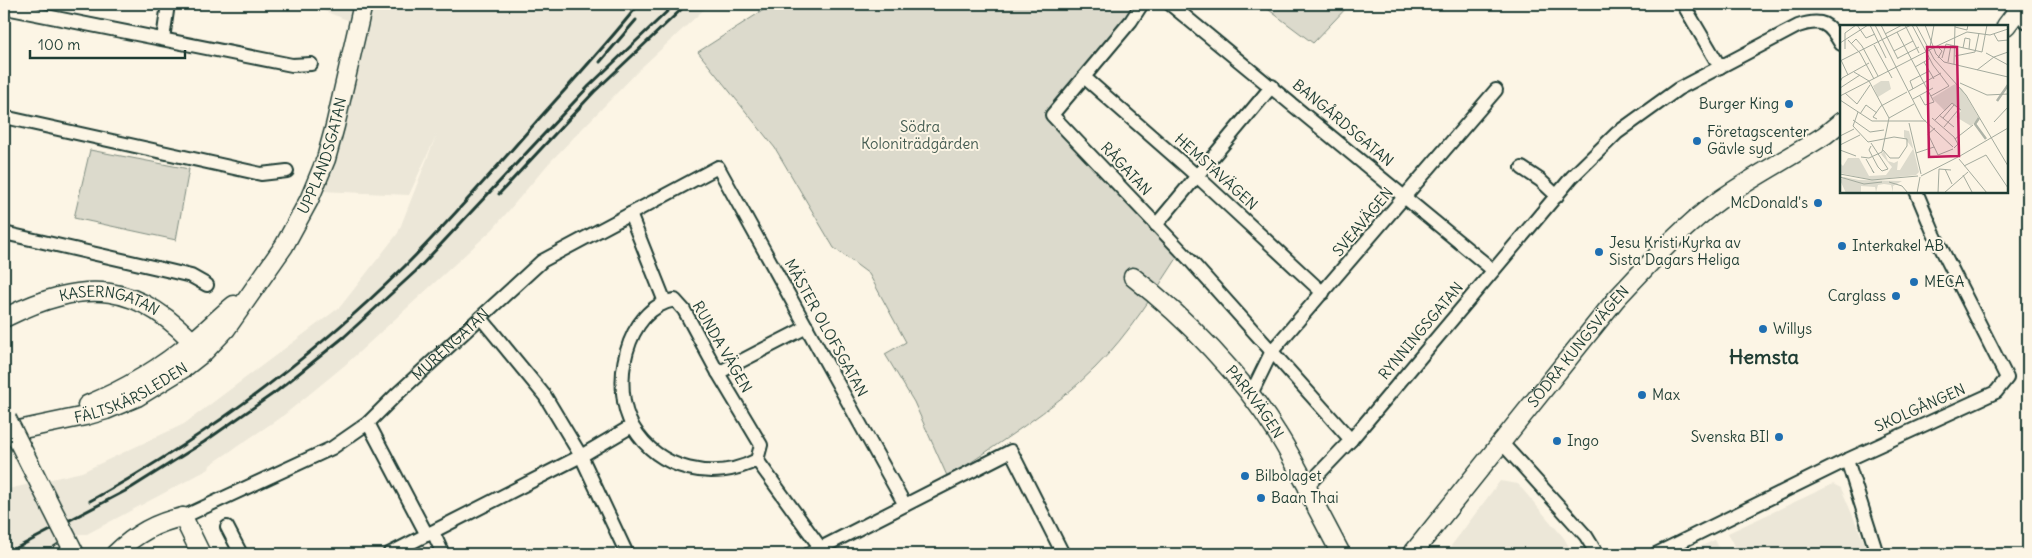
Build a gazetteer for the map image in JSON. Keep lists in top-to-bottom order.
{
  "streets": {
    "main road": [
      "UPPLANDSGATAN",
      "KASERNGATAN",
      "MURÉNGATAN",
      "SÖDRA KUNGSVÄGEN",
      "FÄLTSKÄRSLEDEN",
      "PARKVÄGEN"
    ],
    "street": [
      "BANGÅRDSGATAN",
      "RÅGATAN",
      "HEMSTAVÄGEN",
      "SVEAVÄGEN",
      "MÄSTER OLOFSGATAN",
      "RYNNINGSGATAN",
      "RUNDA VÄGEN",
      "SKOLGÅNGEN"
    ]
  },
  "crossings": [
    ["BANGÅRDSGATAN", "SVEAVÄGEN"],
    ["BANGÅRDSGATAN", "RYNNINGSGATAN"],
    ["UPPLANDSGATAN", "KASERNGATAN"],
    ["UPPLANDSGATAN", "FÄLTSKÄRSLEDEN"],
    ["RÅGATAN", "HEMSTAVÄGEN"],
    ["RÅGATAN", "SVEAVÄGEN"],
    ["RÅGATAN", "RYNNINGSGATAN"],
    ["HEMSTAVÄGEN", "SVEAVÄGEN"],
    ["KASERNGATAN", "FÄLTSKÄRSLEDEN"],
    ["MÄSTER OLOFSGATAN", "MURÉNGATAN"],
    ["RYNNINGSGATAN", "PARKVÄGEN"]
  ],
  "districts": ["Hemsta"],
  "parks": ["Södra Koloniträdgården"],
  "places": [
    "Burger King",
    "Företagscenter Gävle syd",
    "McDonald's",
    "Interkakel AB",
    "Jesu Kristi Kyrka av Sista Dagars Heliga",
    "MECA",
    "Carglass",
    "Willys",
    "Max",
    "Svenska BIl",
    "Ingo",
    "Bilbolaget",
    "Baan Thai"
  ],
  "scale_bar": "100 m"
}
